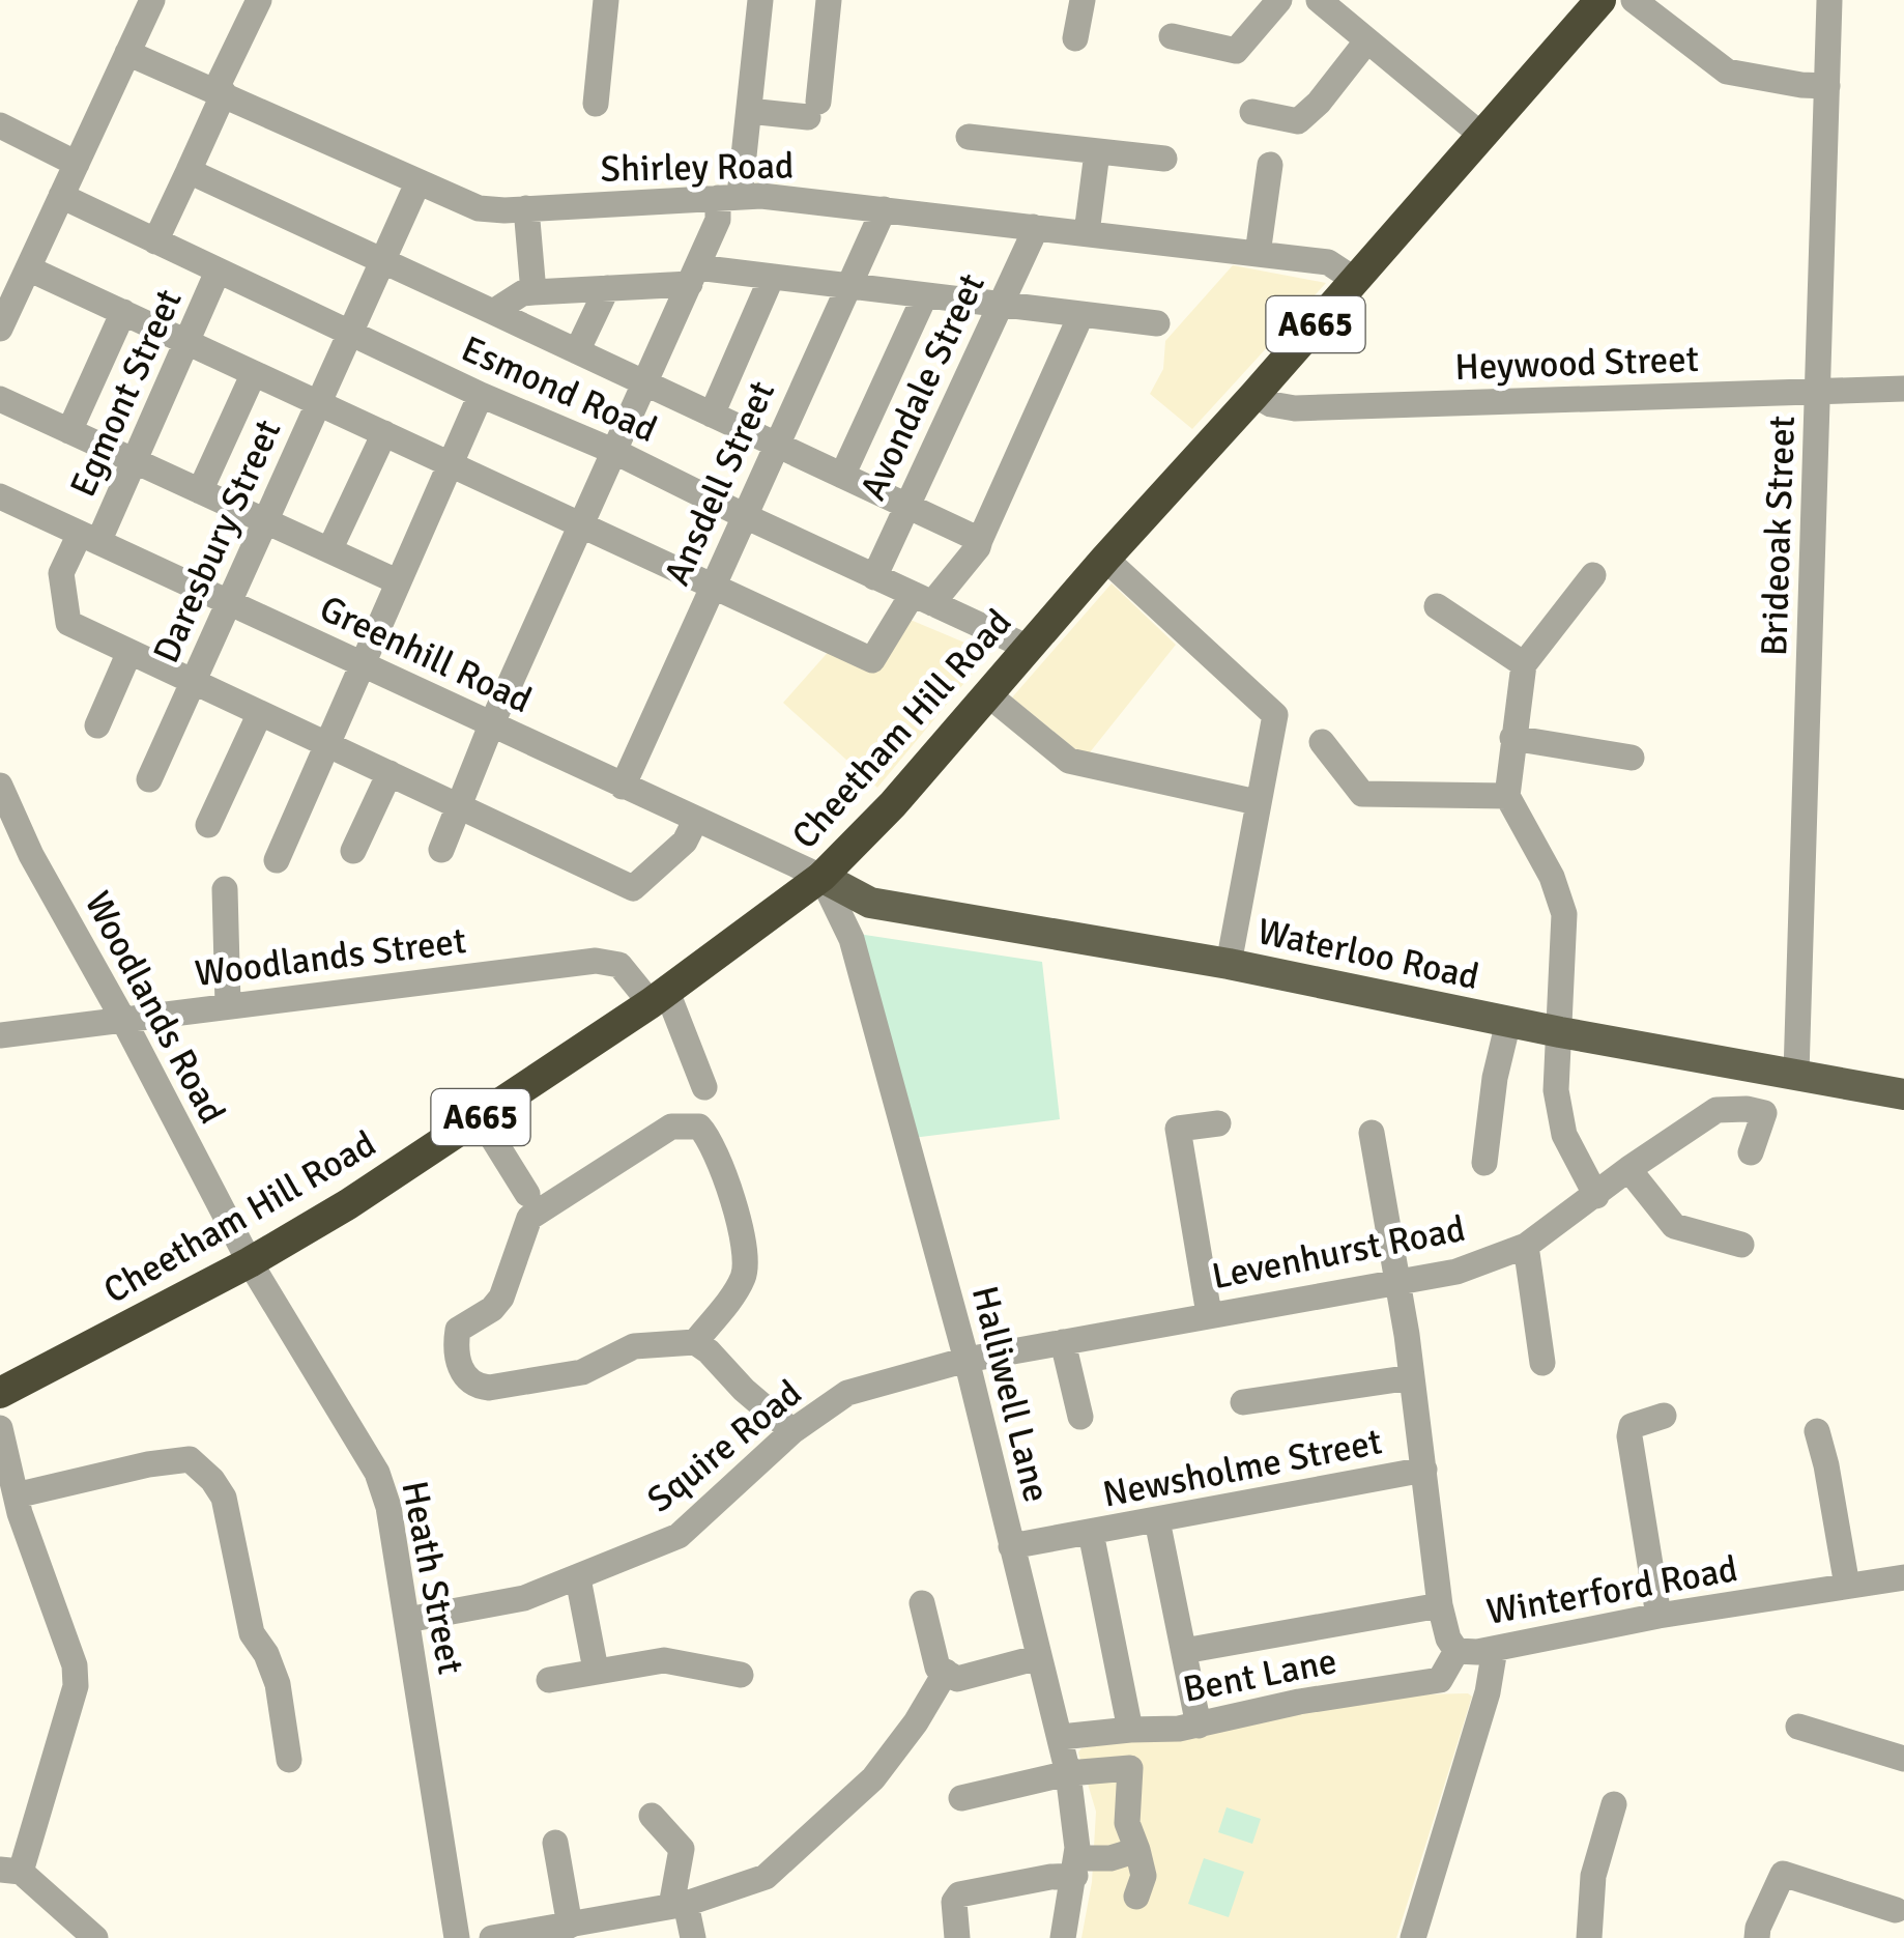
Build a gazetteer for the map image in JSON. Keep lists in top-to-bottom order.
{
  "streets": {
    "highway": ["A665", "Cheetham Hill Road"],
    "main road": ["Waterloo Road"],
    "street": [
      "Shirley Road",
      "Heywood Street",
      "Avondale Street",
      "Esmond Road",
      "Egmont Street",
      "Ansdell Street",
      "Brideoak Street",
      "Daresbury Street",
      "Greenhill Road",
      "Woodlands Street",
      "Woodlands Road",
      "Levenhurst Road",
      "Halliwell Lane",
      "Squire Road",
      "Newsholme Street",
      "Heath Street",
      "Winterford Road",
      "Bent Lane"
    ]
  },
  "crossings": [
    ["Shirley Road", "Avondale Street"],
    ["Shirley Road", "Ansdell Street"],
    ["Shirley Road", "Daresbury Street"],
    ["Shirley Road", "Cheetham Hill Road"],
    ["Heywood Street", "Brideoak Street"],
    ["Heywood Street", "Cheetham Hill Road"],
    ["Avondale Street", "Esmond Road"],
    ["Esmond Road", "Egmont Street"],
    ["Esmond Road", "Ansdell Street"],
    ["Esmond Road", "Daresbury Street"],
    ["Esmond Road", "Cheetham Hill Road"],
    ["Egmont Street", "Greenhill Road"],
    ["Ansdell Street", "Greenhill Road"],
    ["Brideoak Street", "Waterloo Road"],
    ["Daresbury Street", "Greenhill Road"],
    ["Greenhill Road", "Cheetham Hill Road"],
    ["Greenhill Road", "Waterloo Road"],
    ["Greenhill Road", "Halliwell Lane"],
    ["Cheetham Hill Road", "Waterloo Road"],
    ["Cheetham Hill Road", "Woodlands Street"],
    ["Cheetham Hill Road", "Woodlands Road"],
    ["Cheetham Hill Road", "Halliwell Lane"],
    ["Cheetham Hill Road", "Heath Street"],
    ["Waterloo Road", "Halliwell Lane"],
    ["Woodlands Street", "Woodlands Road"],
    ["Woodlands Road", "Heath Street"],
    ["Levenhurst Road", "Halliwell Lane"],
    ["Levenhurst Road", "Squire Road"],
    ["Levenhurst Road", "Winterford Road"],
    ["Halliwell Lane", "Squire Road"],
    ["Halliwell Lane", "Newsholme Street"],
    ["Halliwell Lane", "Bent Lane"],
    ["Squire Road", "Heath Street"],
    ["Newsholme Street", "Winterford Road"],
    ["Winterford Road", "Bent Lane"]
  ]
}
